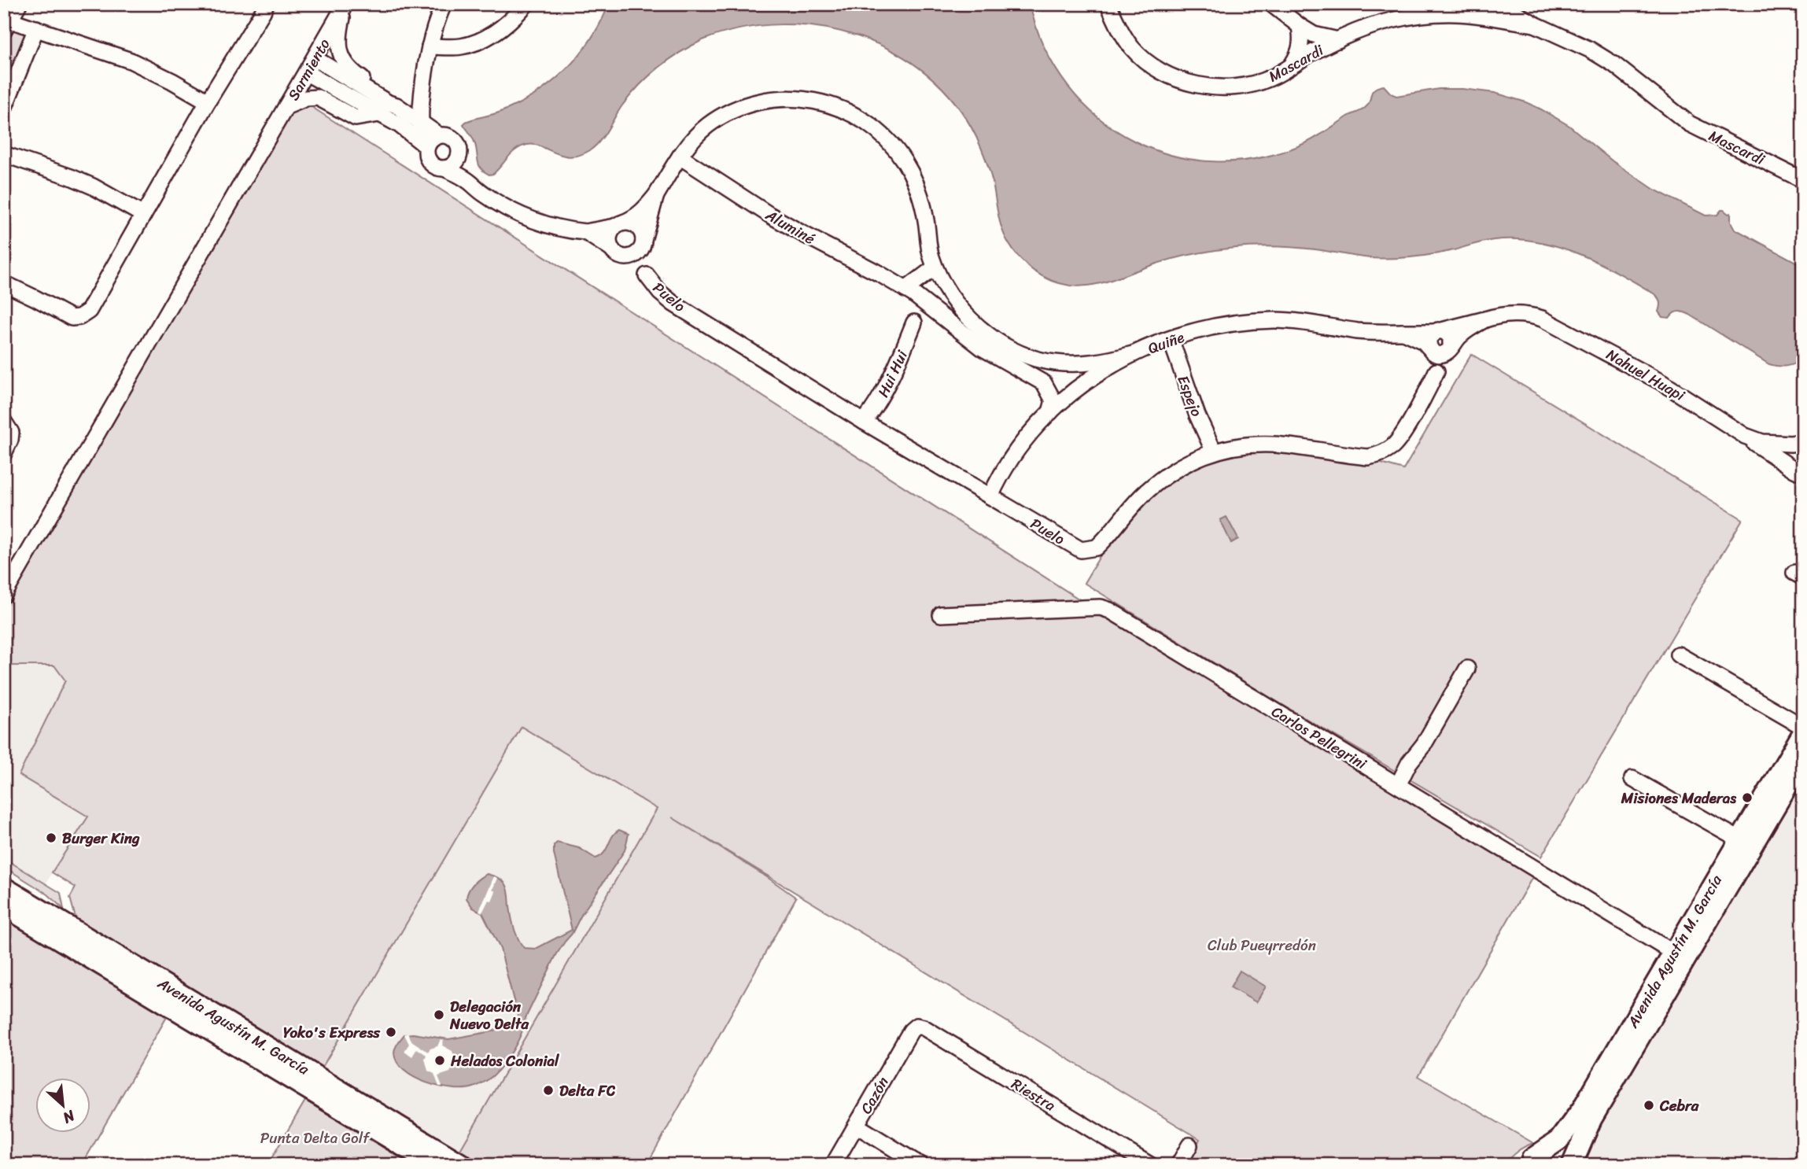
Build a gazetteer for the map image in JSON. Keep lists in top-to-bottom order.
{
  "streets": {
    "main road": ["Avenida Agustín M. García"],
    "street": [
      "Mascardi",
      "Sarmiento",
      "Aluminé",
      "Puelo",
      "Quiñe",
      "Hui Hui",
      "Nahuel Huapi",
      "Espejo",
      "Carlos Pellegrini",
      "Riestra",
      "Cazón"
    ]
  },
  "crossings": [
    ["Aluminé", "Quiñe"],
    ["Puelo", "Quiñe"],
    ["Puelo", "Hui Hui"],
    ["Puelo", "Espejo"],
    ["Quiñe", "Nahuel Huapi"],
    ["Quiñe", "Espejo"],
    ["Carlos Pellegrini", "Avenida Agustín M. García"],
    ["Riestra", "Cazón"]
  ],
  "parks": ["Club Pueyrredón", "Punta Delta Golf"],
  "places": [
    "Misiones Maderas",
    "Burger King",
    "Delegación Nuevo Delta",
    "Yoko's Express",
    "Helados Colonial",
    "Delta FC",
    "Cebra"
  ],
  "north": "bottom right"
}
